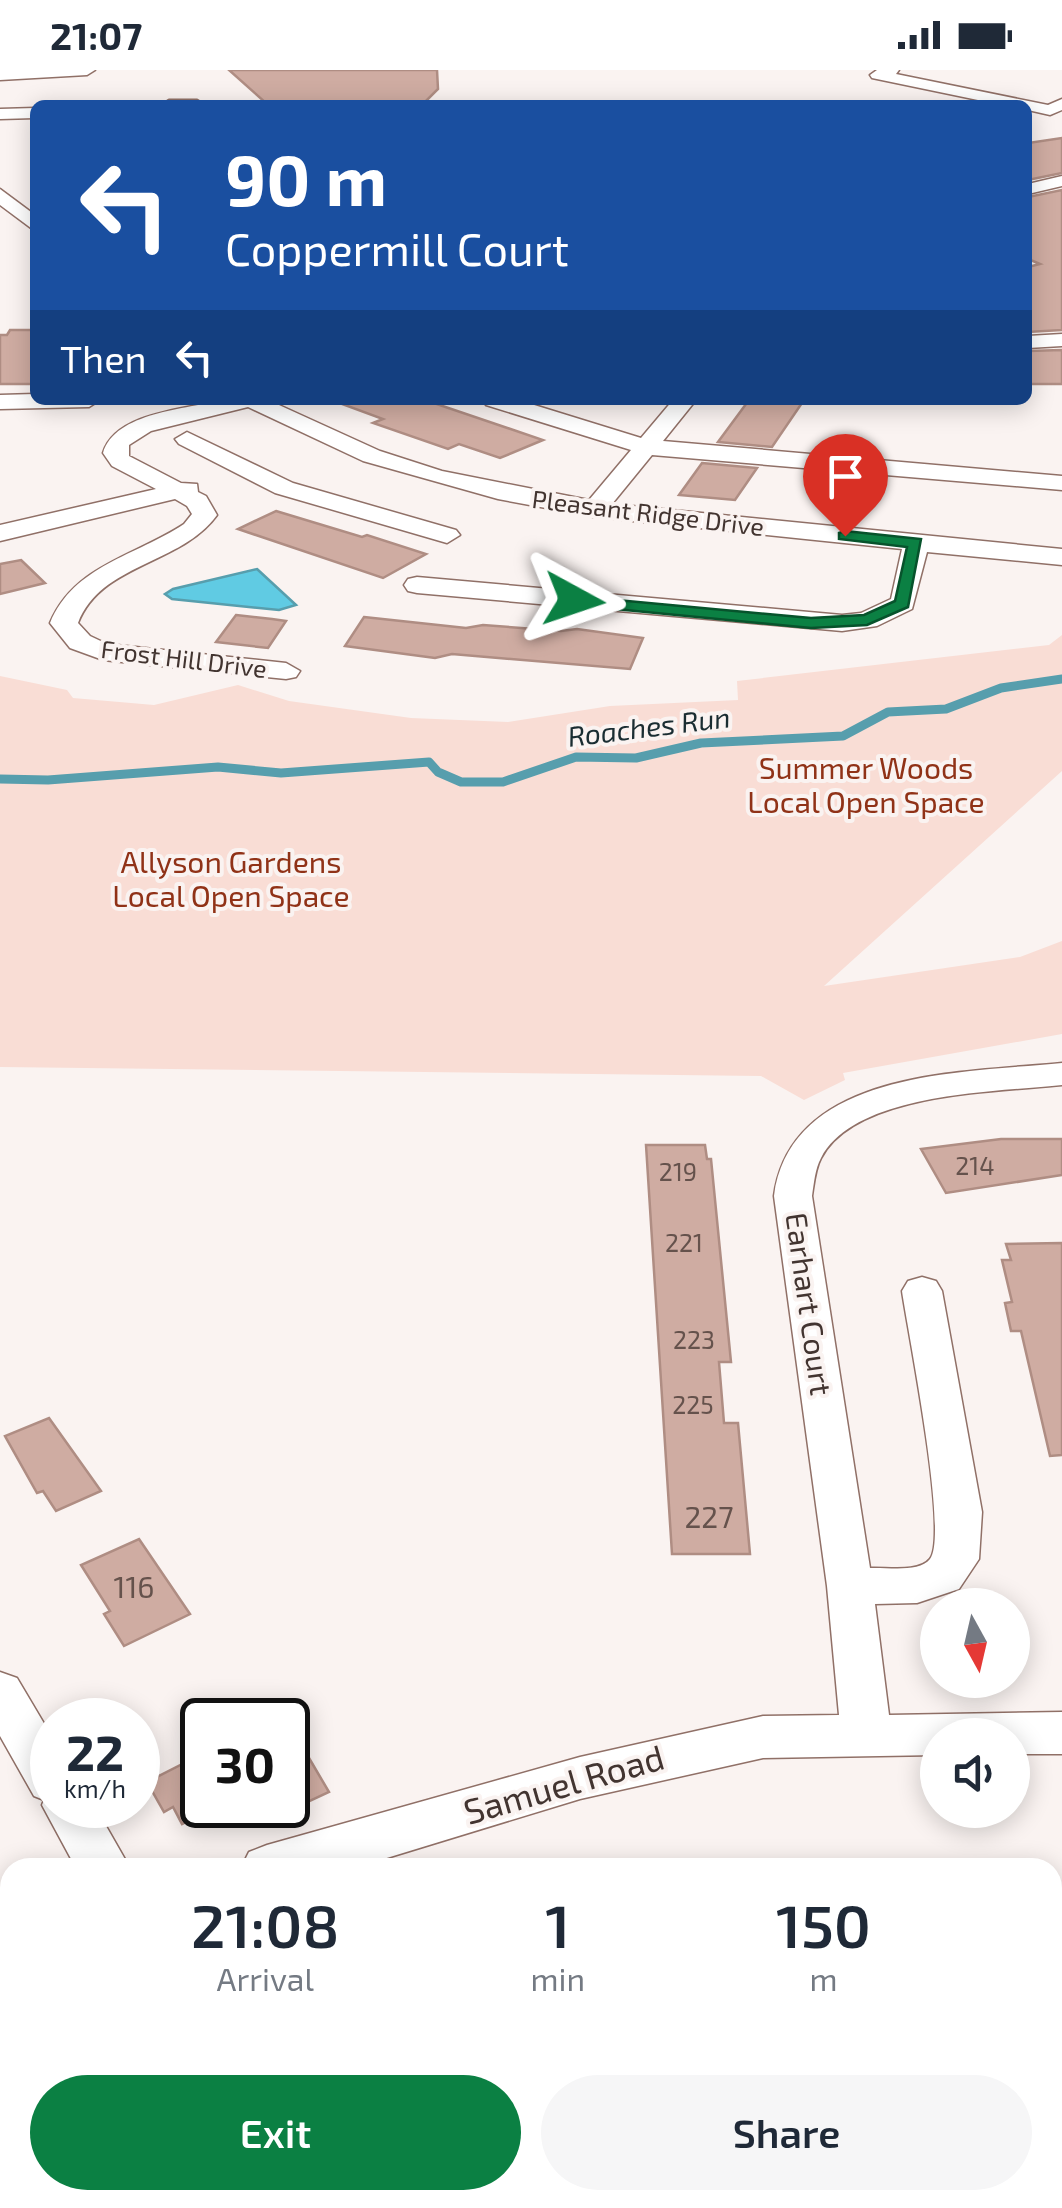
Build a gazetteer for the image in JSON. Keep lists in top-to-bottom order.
{
  "streets": {
    "street": [
      "Pleasant Ridge Drive",
      "Frost Hill Drive",
      "Earhart Court",
      "Samuel Road"
    ]
  },
  "crossings": [
    ["Earhart Court", "Samuel Road"]
  ],
  "water": ["Roaches Run"],
  "parks": ["Summer Woods Local Open Space", "Allyson Gardens Local Open Space"],
  "house_numbers": [
    "214",
    "219",
    "221",
    "223",
    "225",
    "227",
    "116"
  ],
  "north": "bottom",
  "page": {
    "status": "21:07",
    "turn": ["90 m", "Coppermill Court"],
    "then": "Then",
    "speed": "22 km/h",
    "limit": "30",
    "eta": [
      "21:08",
      "Arrival",
      "1",
      "min",
      "150",
      "m"
    ],
    "buttons": ["Exit", "Share"]
  }
}
